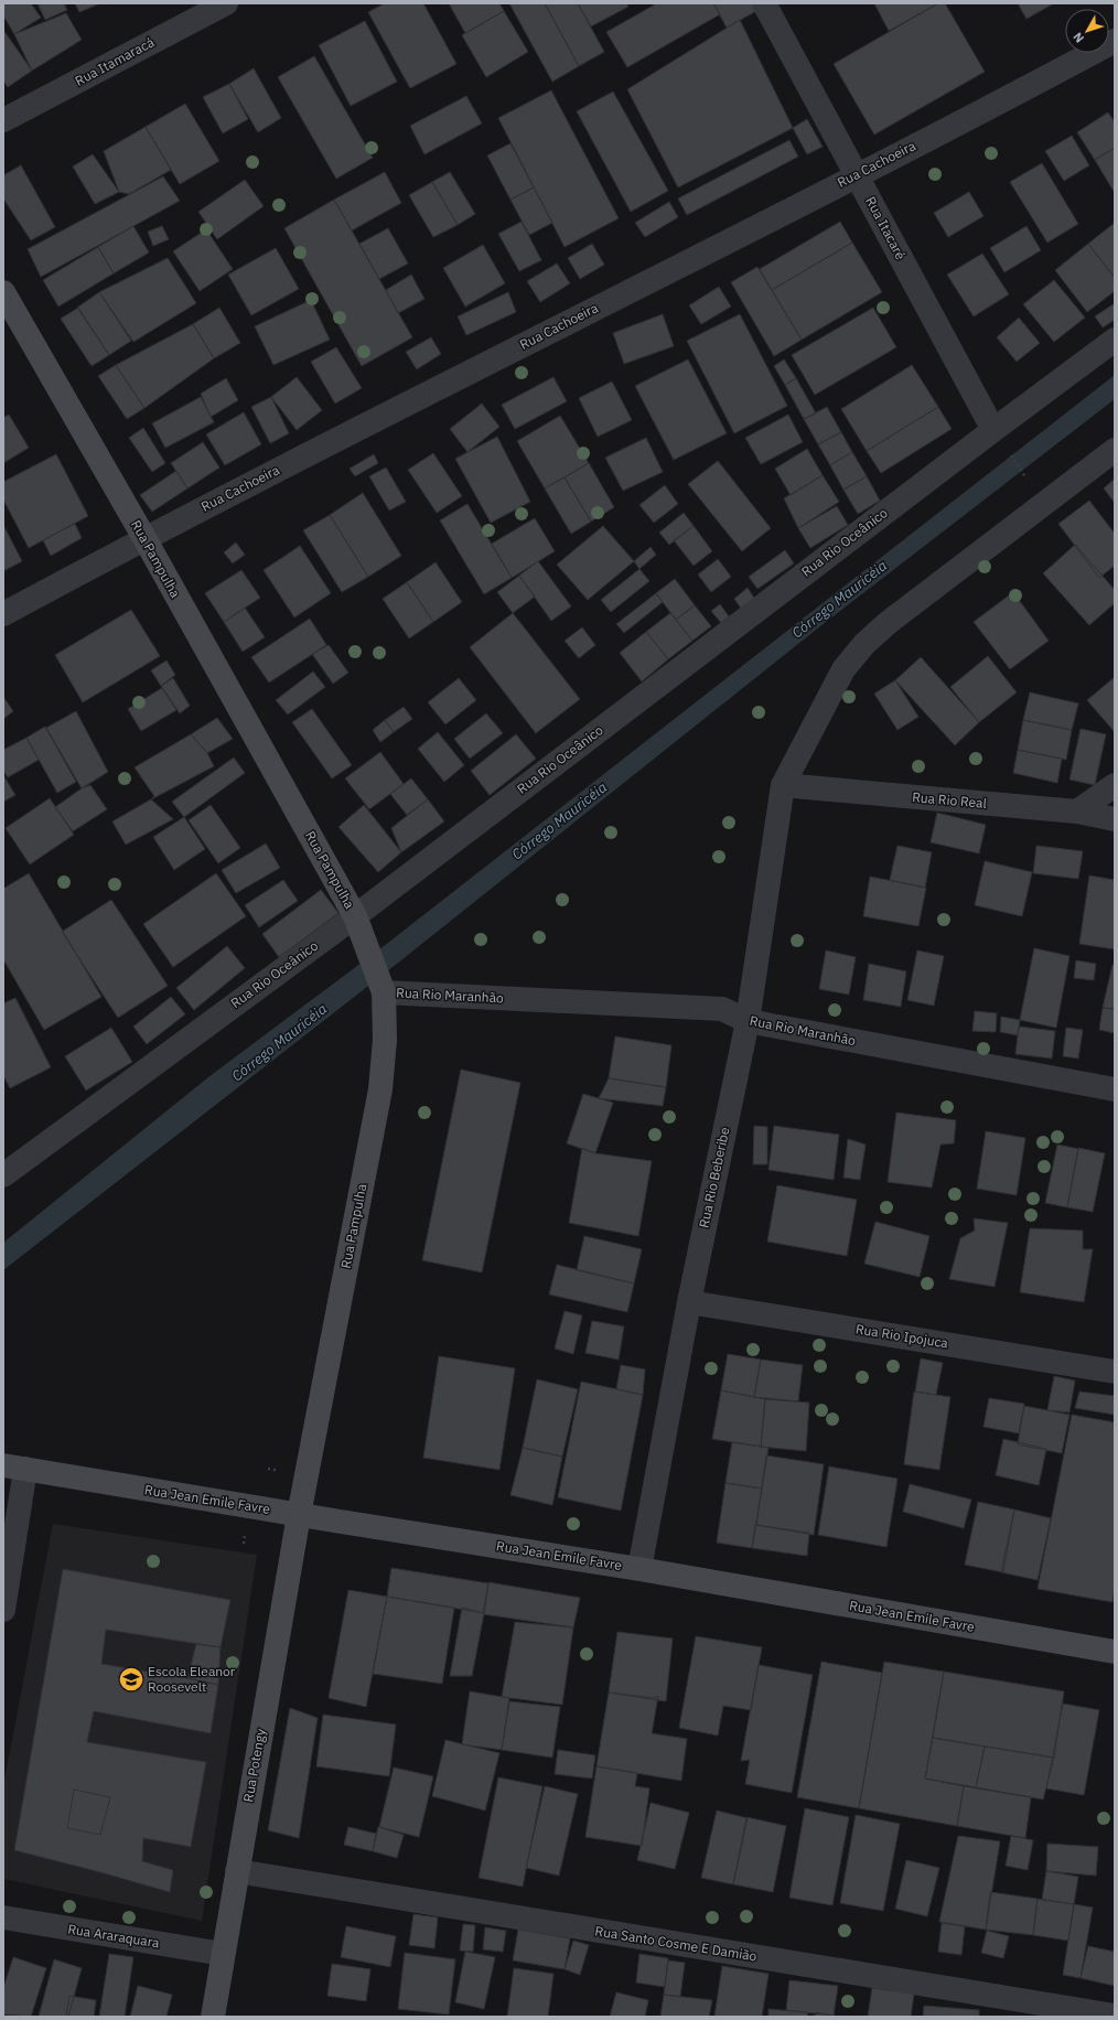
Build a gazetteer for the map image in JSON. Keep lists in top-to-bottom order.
{
  "streets": {
    "main road": ["Rua Pampulha", "Rua Jean Emile Favre", "Rua Potengy"],
    "street": [
      "Rua Itamaracá",
      "Rua Cachoeira",
      "Rua Itacaré",
      "Rua Rio Oceânico",
      "Rua Rio Real",
      "Rua Rio Maranhão",
      "Rua Rio Beberibe",
      "Rua Rio Ipojuca",
      "Rua Araraquara",
      "Rua Santo Cosme E Damião"
    ]
  },
  "crossings": [
    ["Rua Cachoeira", "Rua Itacaré"],
    ["Rua Cachoeira", "Rua Pampulha"],
    ["Rua Itacaré", "Rua Rio Oceânico"],
    ["Rua Rio Oceânico", "Rua Pampulha"],
    ["Rua Pampulha", "Rua Rio Maranhão"],
    ["Rua Pampulha", "Rua Jean Emile Favre"],
    ["Rua Pampulha", "Rua Potengy"],
    ["Rua Rio Real", "Rua Rio Beberibe"],
    ["Rua Rio Maranhão", "Rua Rio Beberibe"],
    ["Rua Rio Beberibe", "Rua Rio Ipojuca"],
    ["Rua Rio Beberibe", "Rua Jean Emile Favre"],
    ["Rua Jean Emile Favre", "Rua Potengy"],
    ["Rua Potengy", "Rua Araraquara"],
    ["Rua Potengy", "Rua Santo Cosme E Damião"]
  ],
  "water": ["Córrego Mauricéia"],
  "places": {
    "school or university": ["Escola Eleanor Roosevelt"]
  },
  "north": "bottom left"
}
